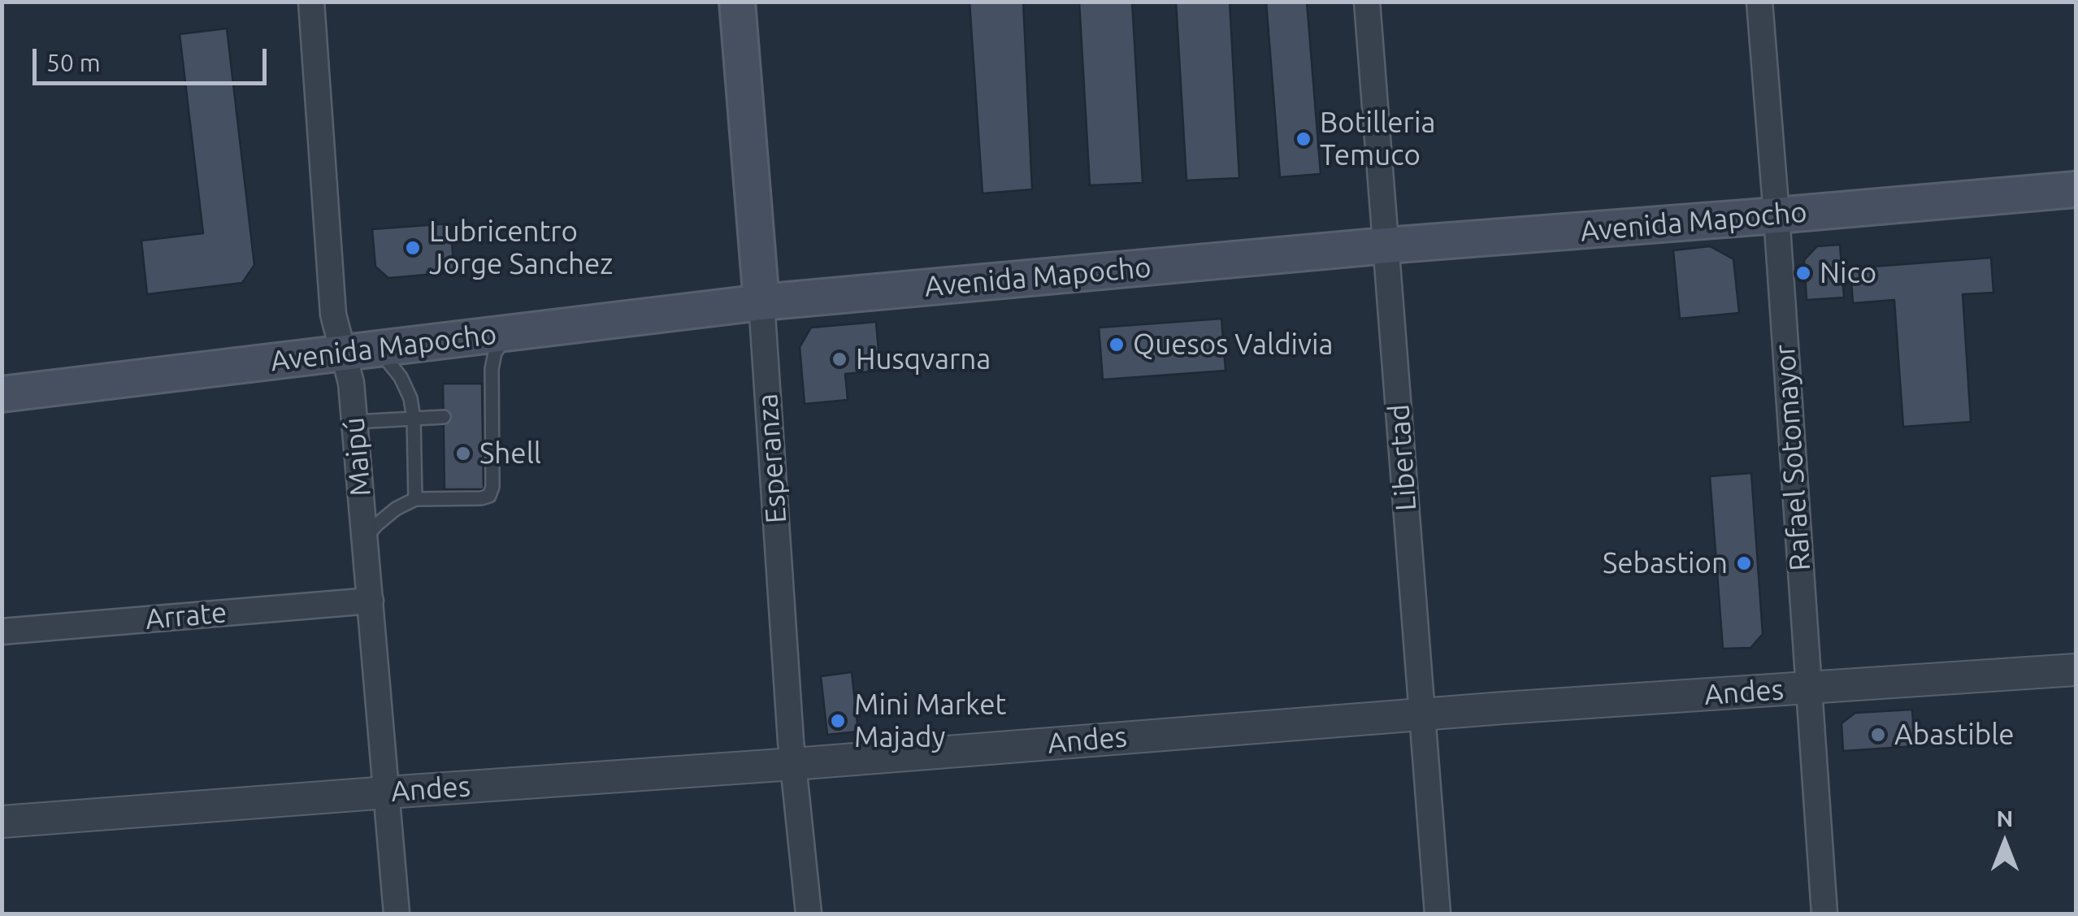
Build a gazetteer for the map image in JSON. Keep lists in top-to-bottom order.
{
  "streets": {
    "main road": ["Avenida Mapocho", "Esperanza"],
    "street": [
      "Maipú",
      "Libertad",
      "Rafael Sotomayor",
      "Arrate",
      "Andes"
    ]
  },
  "crossings": [
    ["Avenida Mapocho", "Maipú"],
    ["Avenida Mapocho", "Libertad"],
    ["Avenida Mapocho", "Rafael Sotomayor"],
    ["Avenida Mapocho", "Esperanza"],
    ["Maipú", "Arrate"],
    ["Maipú", "Andes"],
    ["Libertad", "Andes"],
    ["Rafael Sotomayor", "Andes"],
    ["Esperanza", "Andes"]
  ],
  "places": [
    "Botilleria Temuco",
    "Lubricentro Jorge Sanchez",
    "Nico",
    "Quesos Valdivia",
    "Husqvarna",
    "Shell",
    "Sebastion",
    "Mini Market Majady",
    "Abastible"
  ],
  "scale_bar": "50 m",
  "north": "top"
}
